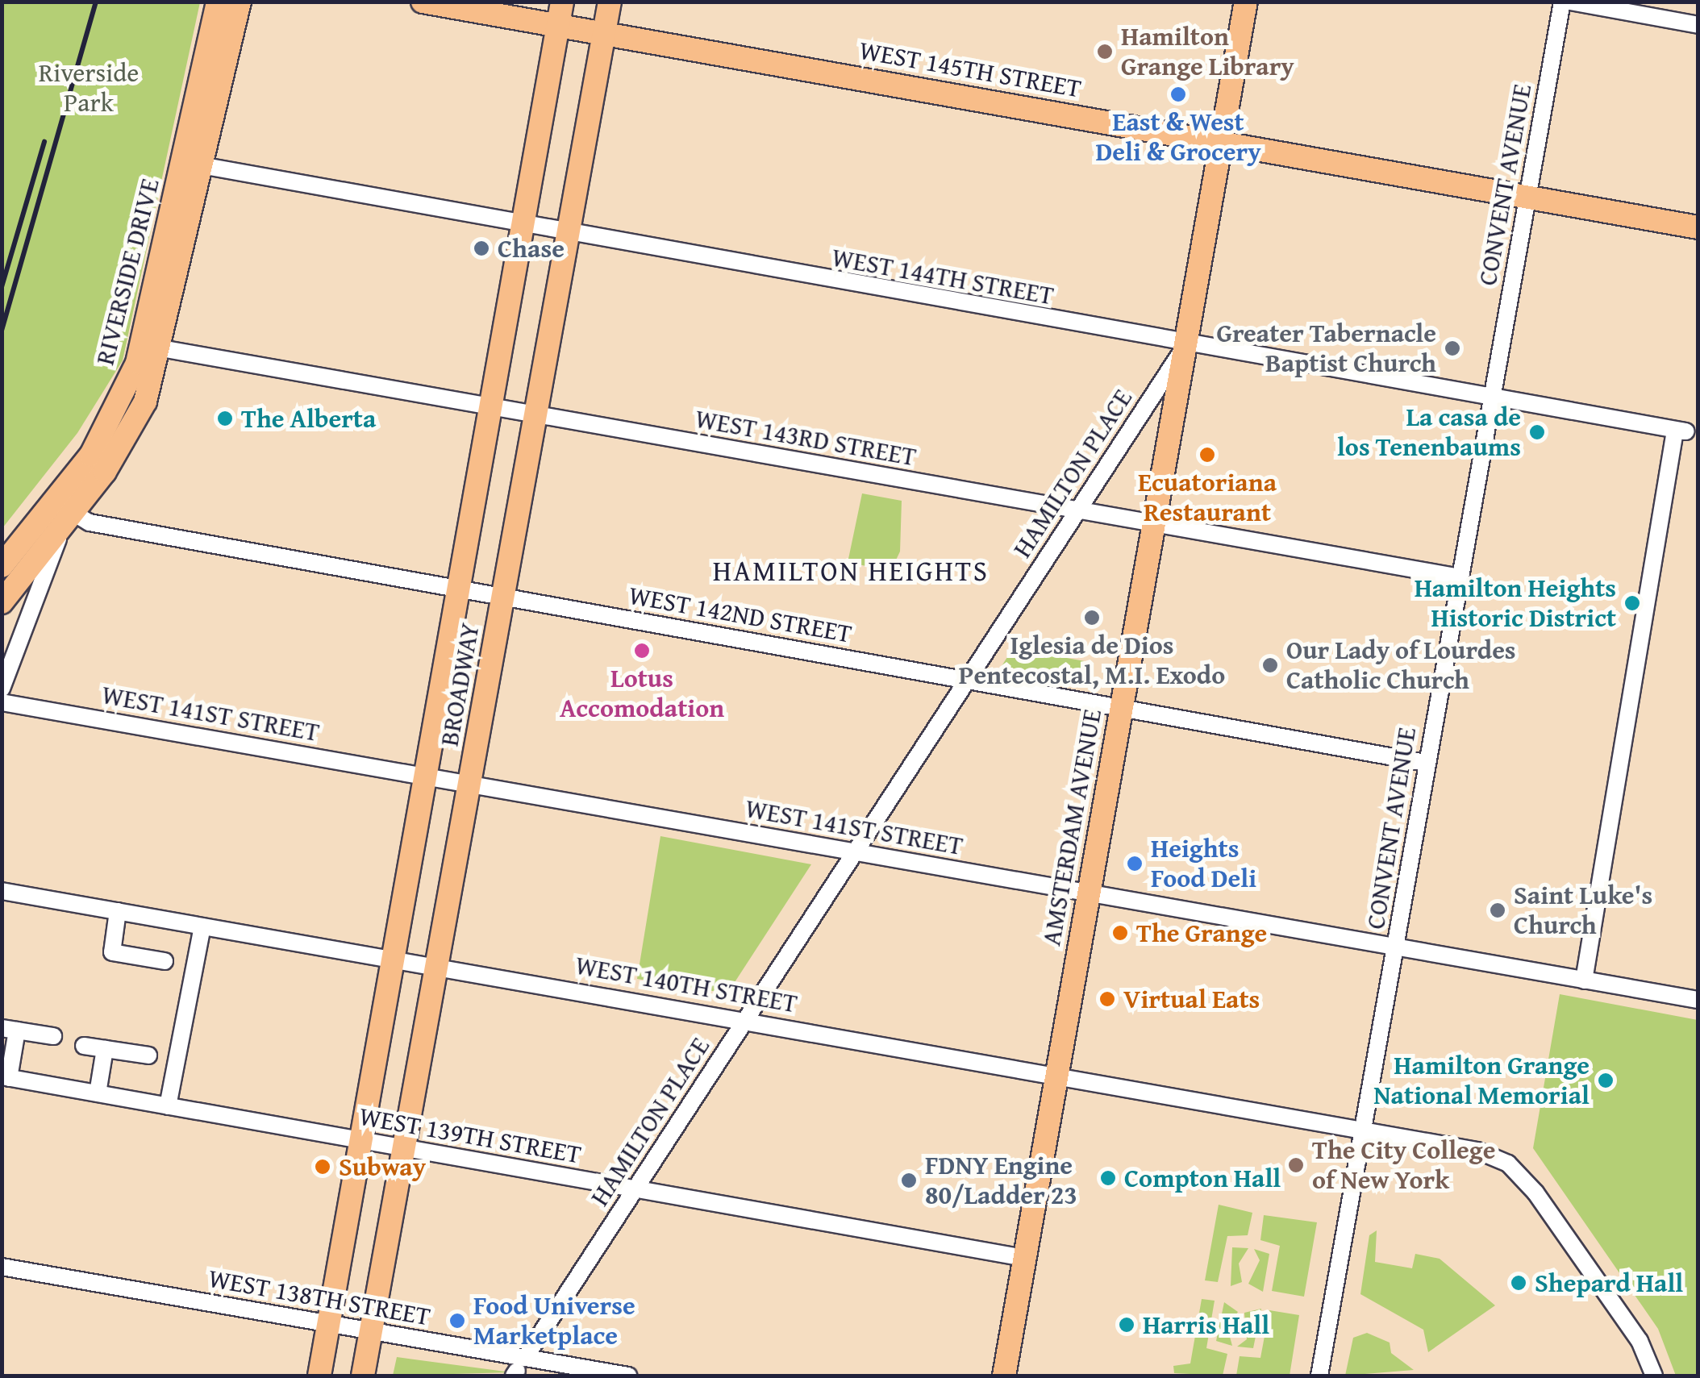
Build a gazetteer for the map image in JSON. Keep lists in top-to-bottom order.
{
  "streets": {
    "main road": [
      "WEST 145TH STREET",
      "RIVERSIDE DRIVE",
      "BROADWAY",
      "AMSTERDAM AVENUE"
    ],
    "street": [
      "CONVENT AVENUE",
      "WEST 144TH STREET",
      "WEST 143RD STREET",
      "HAMILTON PLACE",
      "WEST 142ND STREET",
      "WEST 141ST STREET",
      "WEST 140TH STREET",
      "WEST 139TH STREET",
      "WEST 138TH STREET"
    ]
  },
  "crossings": [
    ["WEST 145TH STREET", "CONVENT AVENUE"],
    ["WEST 145TH STREET", "BROADWAY"],
    ["WEST 145TH STREET", "AMSTERDAM AVENUE"],
    ["CONVENT AVENUE", "WEST 144TH STREET"],
    ["CONVENT AVENUE", "WEST 143RD STREET"],
    ["CONVENT AVENUE", "WEST 142ND STREET"],
    ["CONVENT AVENUE", "WEST 141ST STREET"],
    ["CONVENT AVENUE", "WEST 140TH STREET"],
    ["RIVERSIDE DRIVE", "WEST 144TH STREET"],
    ["RIVERSIDE DRIVE", "WEST 143RD STREET"],
    ["RIVERSIDE DRIVE", "WEST 142ND STREET"],
    ["WEST 144TH STREET", "HAMILTON PLACE"],
    ["WEST 144TH STREET", "BROADWAY"],
    ["WEST 144TH STREET", "WEST 141ST STREET"],
    ["WEST 144TH STREET", "AMSTERDAM AVENUE"],
    ["WEST 143RD STREET", "HAMILTON PLACE"],
    ["WEST 143RD STREET", "BROADWAY"],
    ["WEST 143RD STREET", "AMSTERDAM AVENUE"],
    ["HAMILTON PLACE", "WEST 142ND STREET"],
    ["HAMILTON PLACE", "WEST 141ST STREET"],
    ["HAMILTON PLACE", "AMSTERDAM AVENUE"],
    ["HAMILTON PLACE", "WEST 140TH STREET"],
    ["HAMILTON PLACE", "WEST 139TH STREET"],
    ["HAMILTON PLACE", "WEST 138TH STREET"],
    ["WEST 142ND STREET", "BROADWAY"],
    ["WEST 142ND STREET", "AMSTERDAM AVENUE"],
    ["BROADWAY", "WEST 141ST STREET"],
    ["BROADWAY", "WEST 140TH STREET"],
    ["BROADWAY", "WEST 139TH STREET"],
    ["BROADWAY", "WEST 138TH STREET"],
    ["WEST 141ST STREET", "AMSTERDAM AVENUE"],
    ["AMSTERDAM AVENUE", "WEST 140TH STREET"],
    ["AMSTERDAM AVENUE", "WEST 139TH STREET"]
  ],
  "districts": ["HAMILTON HEIGHTS"],
  "parks": ["Riverside Park"],
  "places": [
    "Hamilton Grange Library",
    "East & West Deli & Grocery",
    "Chase",
    "Greater Tabernacle Baptist Church",
    "The Alberta",
    "La casa de los Tenenbaums",
    "Ecuatoriana Restaurant",
    "Hamilton Heights Historic District",
    "Iglesia de Dios Pentecostal, M.I. Exodo",
    "Lotus Accomodation",
    "Our Lady of Lourdes Catholic Church",
    "Heights Food Deli",
    "Saint Luke's Church",
    "The Grange",
    "Virtual Eats",
    "Hamilton Grange National Memorial",
    "The City College of New York",
    "Subway",
    "Compton Hall",
    "FDNY Engine 80/Ladder 23",
    "Shepard Hall",
    "Food Universe Marketplace",
    "Harris Hall"
  ]
}
